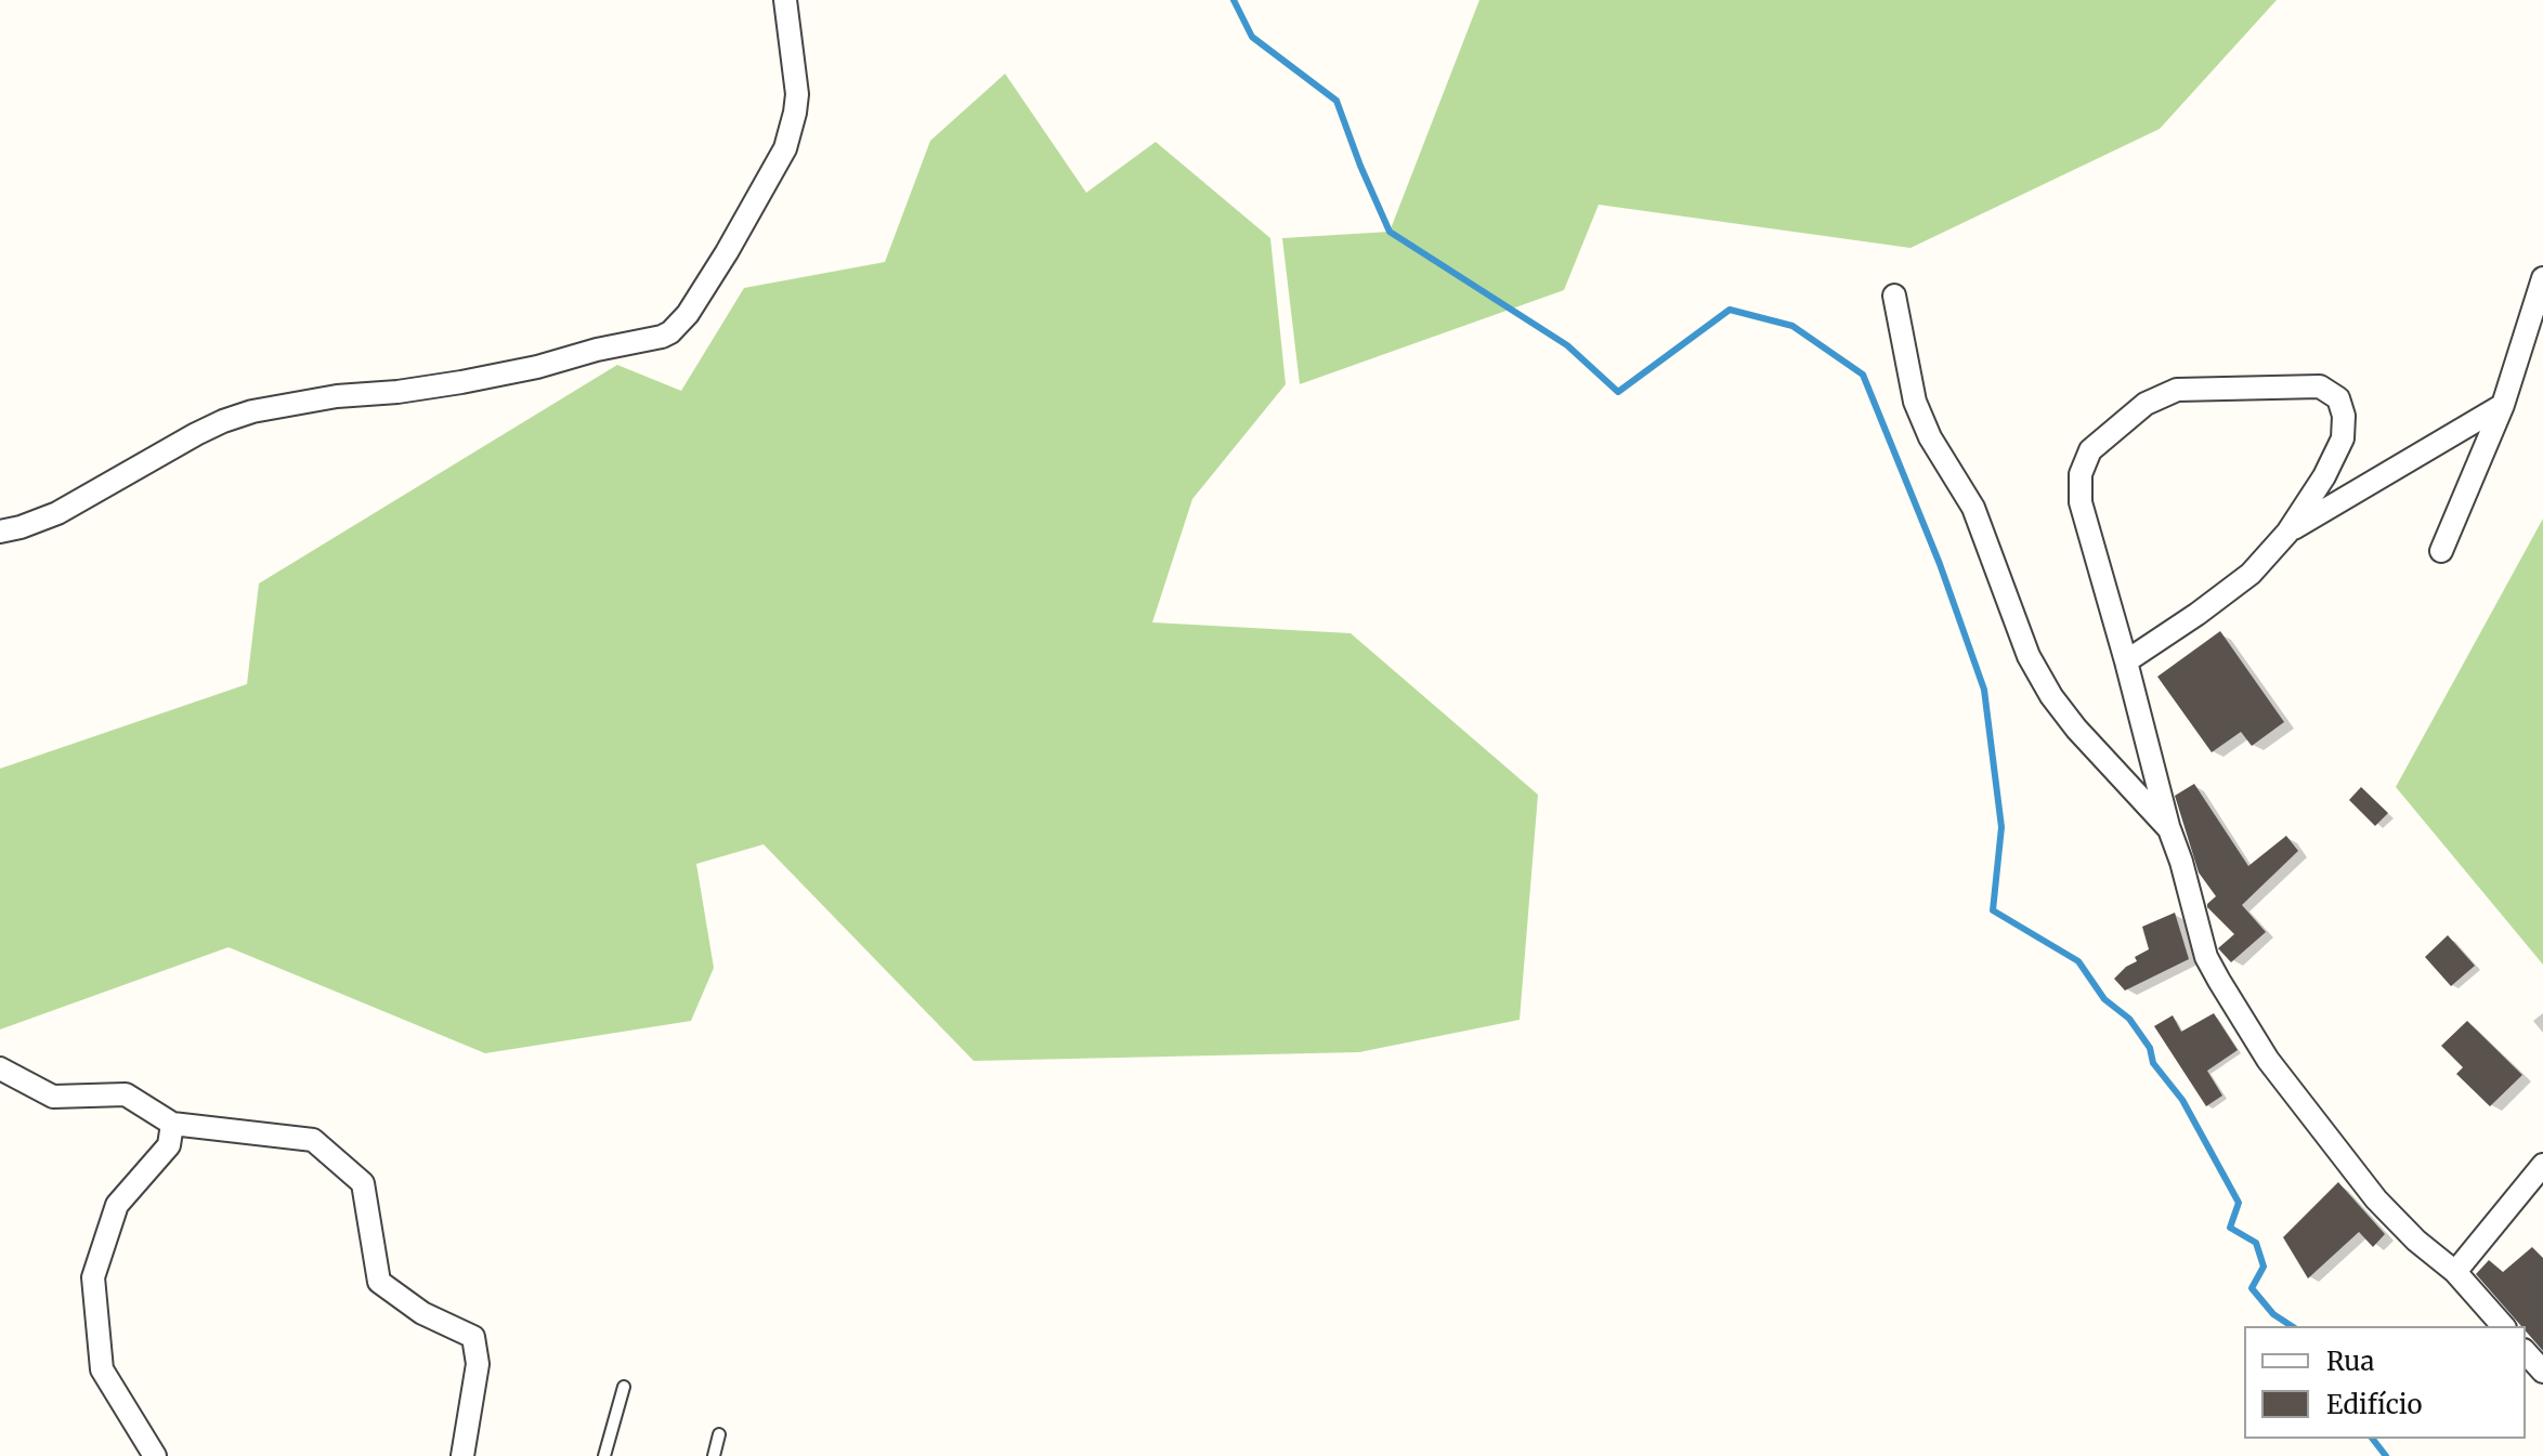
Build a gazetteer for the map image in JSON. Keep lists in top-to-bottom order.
{
  "legend": ["Rua", "Edifício"]
}
